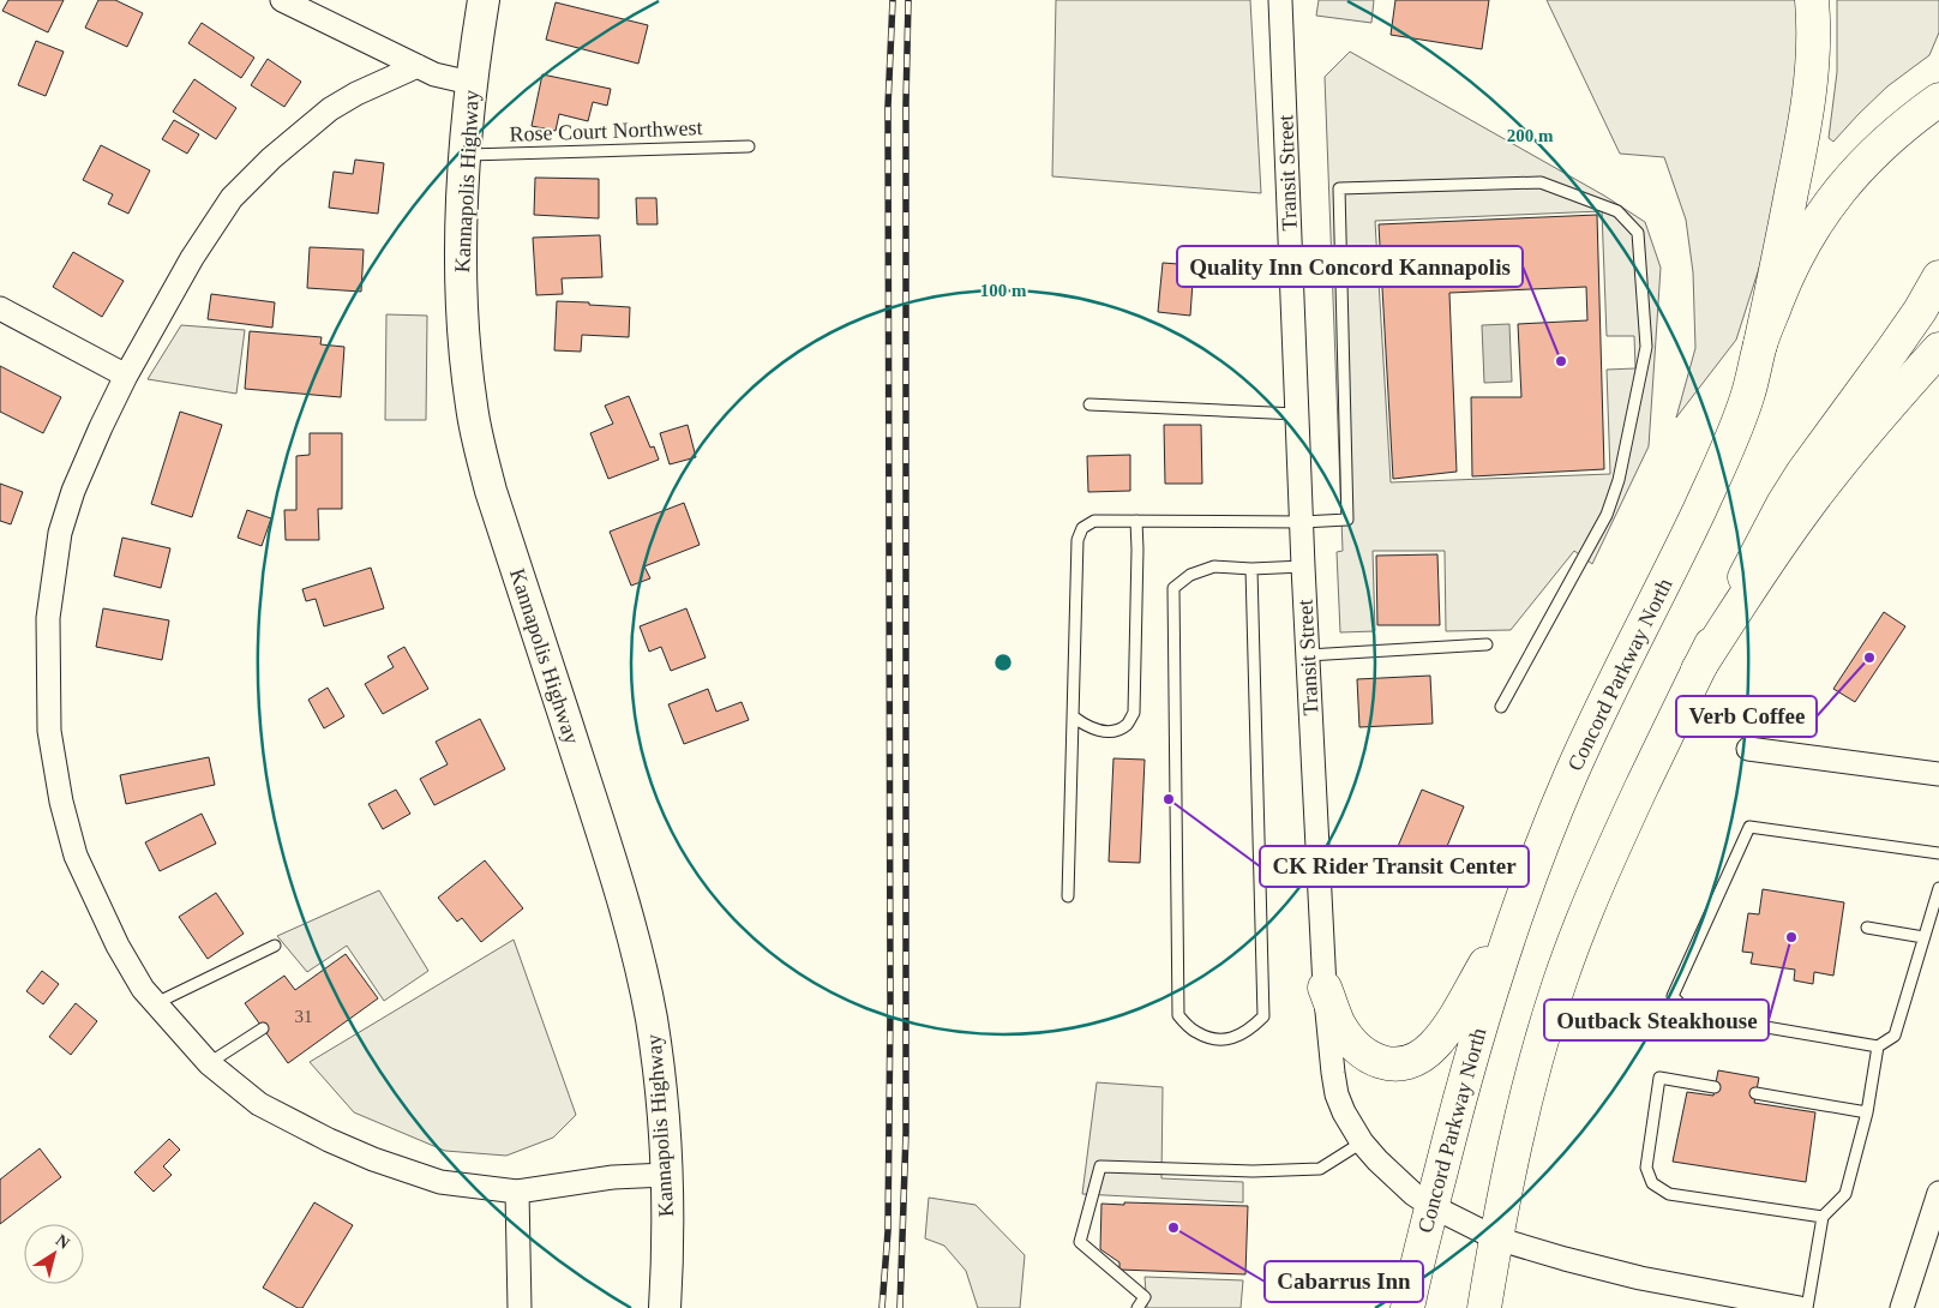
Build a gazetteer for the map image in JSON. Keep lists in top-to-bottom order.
{
  "streets": {
    "highway": ["Concord Parkway North"],
    "main road": ["Kannapolis Highway"],
    "street": ["Transit Street"],
    "lane": ["Rose Court Northwest"]
  },
  "crossings": [
    ["Rose Court Northwest", "Kannapolis Highway"],
    ["Transit Street", "Concord Parkway North"]
  ],
  "places": [
    "Quality Inn Concord Kannapolis",
    "Verb Coffee",
    "CK Rider Transit Center",
    "Outback Steakhouse",
    "Cabarrus Inn"
  ],
  "house_numbers": ["31"],
  "north": "top right",
  "rings": ["200 m", "100 m"]
}
